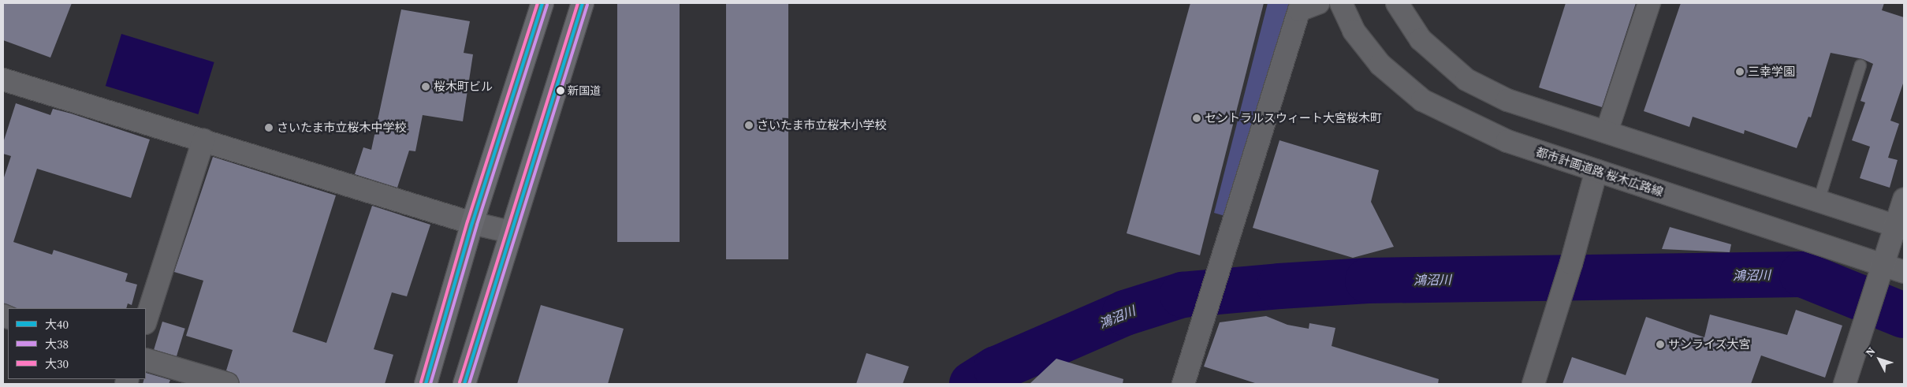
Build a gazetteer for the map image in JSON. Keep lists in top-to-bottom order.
{
  "streets": {
    "street": ["都市計画道路 桜木広路線"]
  },
  "water": ["鴻沼川"],
  "places": [
    "三幸学園",
    "桜木町ビル",
    "新国道",
    "セントラルスウィート大宮桜木町",
    "さいたま市立桜木小学校",
    "さいたま市立桜木中学校",
    "サンライズ大宮"
  ],
  "lines": ["transit line 大40", "transit line 大30", "transit line 大38"],
  "legend": ["大40", "大38", "大30"],
  "north": "top left"
}
